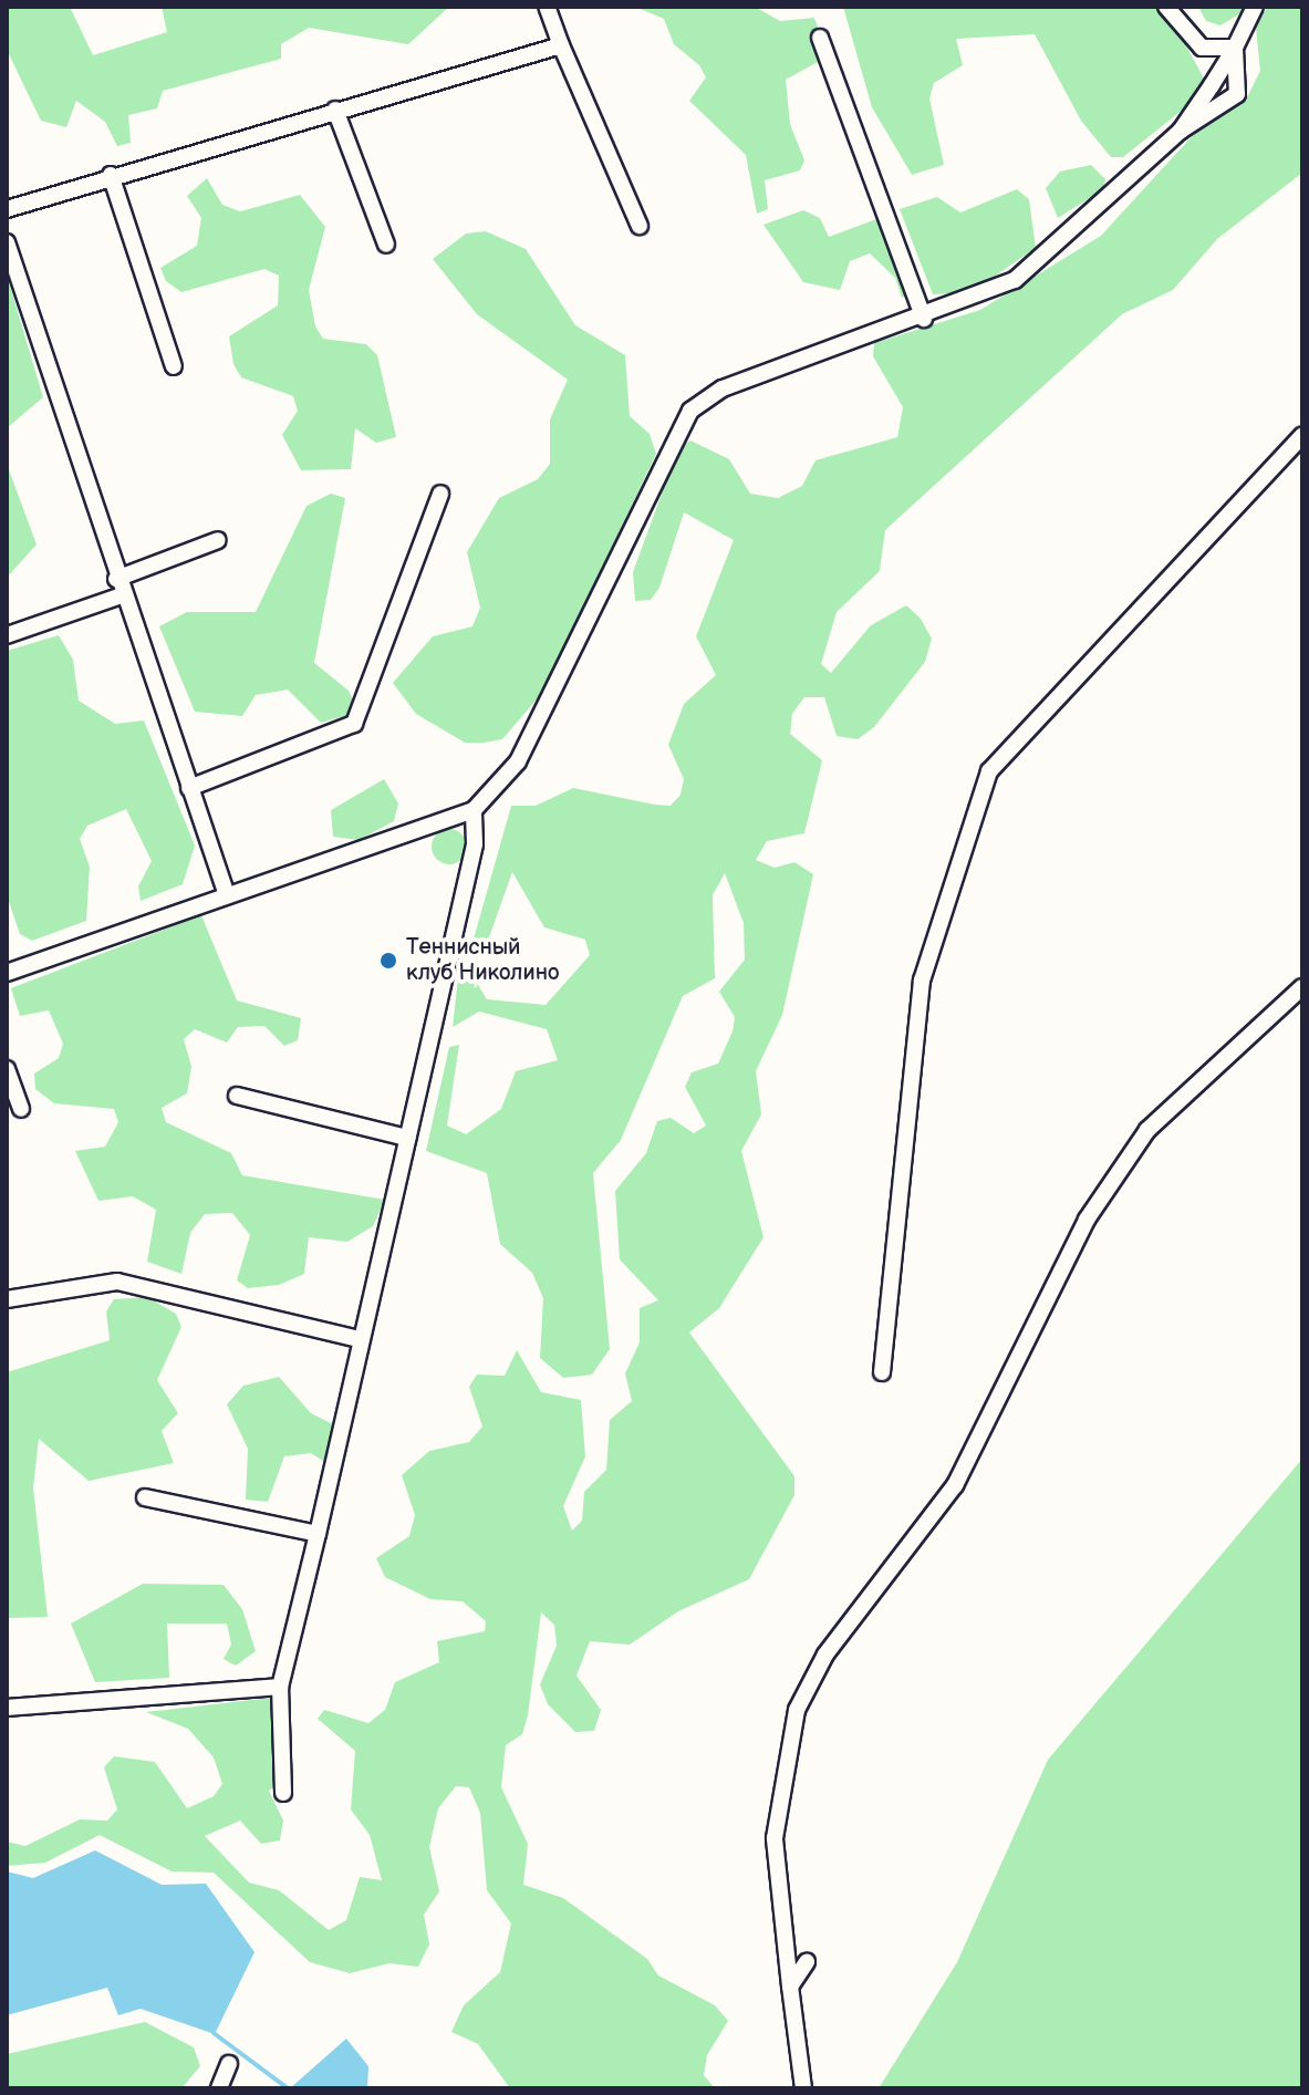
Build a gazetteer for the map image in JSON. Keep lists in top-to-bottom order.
{
  "places": ["Теннисный клуб Николино"]
}
